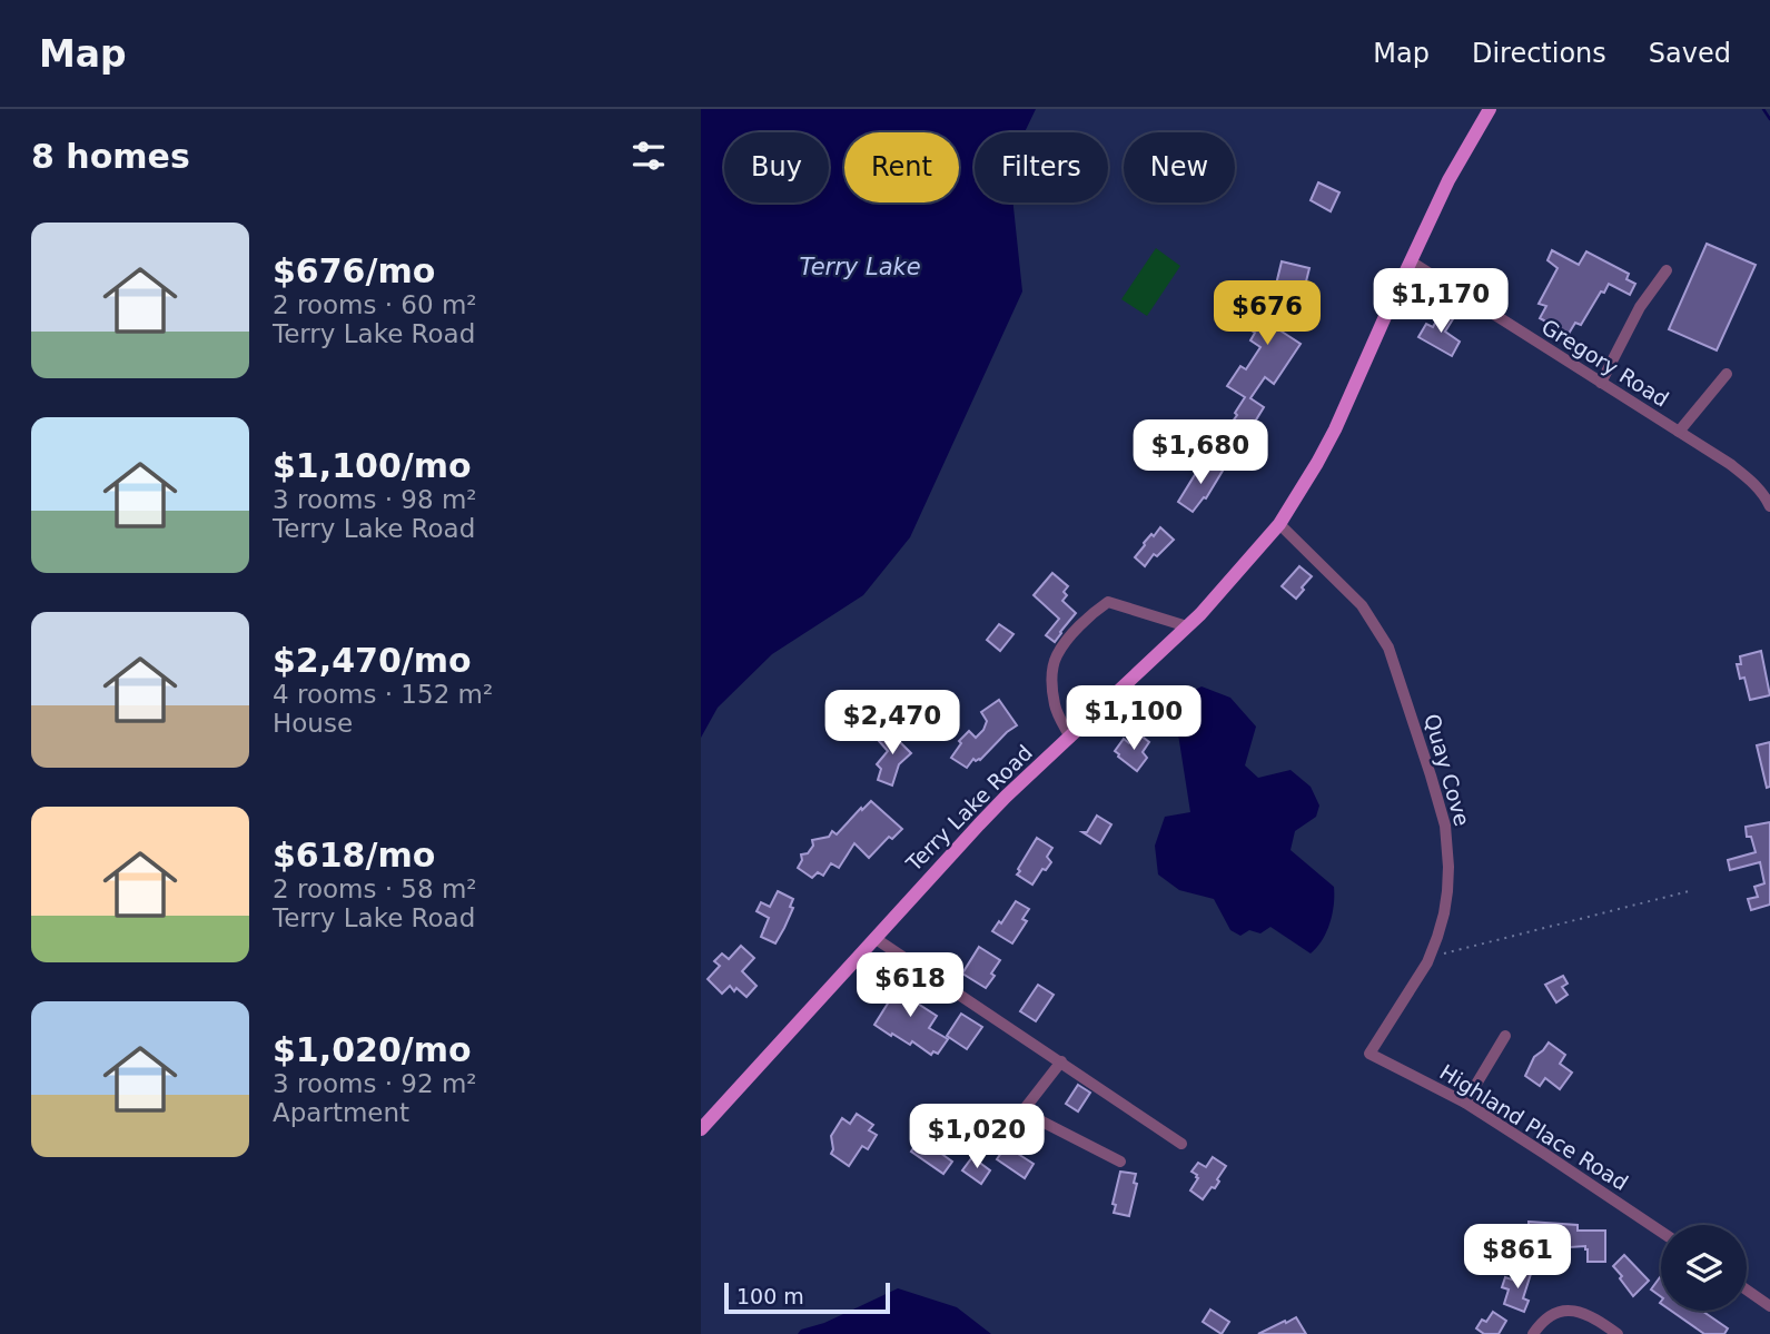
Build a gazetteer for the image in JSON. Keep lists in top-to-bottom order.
{
  "streets": {
    "main road": ["Terry Lake Road"],
    "street": ["Gregory Road", "Quay Cove", "Highland Place Road"]
  },
  "crossings": [
    ["Gregory Road", "Terry Lake Road"],
    ["Quay Cove", "Terry Lake Road"],
    ["Quay Cove", "Highland Place Road"]
  ],
  "water": ["Terry Lake"],
  "scale_bar": "100 m",
  "page": {
    "header": "Map",
    "nav": ["Map", "Directions", "Saved"],
    "heading": "8 homes",
    "chip": [
      "Buy",
      "Rent",
      "Filters",
      "New"
    ],
    "list": [
      {
        "name": "$676/mo",
        "note": "2 rooms · 60 m² · Terry Lake Road"
      },
      {
        "name": "$1,100/mo",
        "note": "3 rooms · 98 m² · Terry Lake Road"
      },
      {
        "name": "$2,470/mo",
        "note": "4 rooms · 152 m² · House"
      },
      {
        "name": "$618/mo",
        "note": "2 rooms · 58 m² · Terry Lake Road"
      },
      {
        "name": "$1,020/mo",
        "note": "3 rooms · 92 m² · Apartment"
      }
    ],
    "price": [
      "$1,170",
      "$676",
      "$1,680",
      "$1,100",
      "$2,470",
      "$618",
      "$1,020",
      "$861"
    ],
    "scale": "100 m"
  }
}
